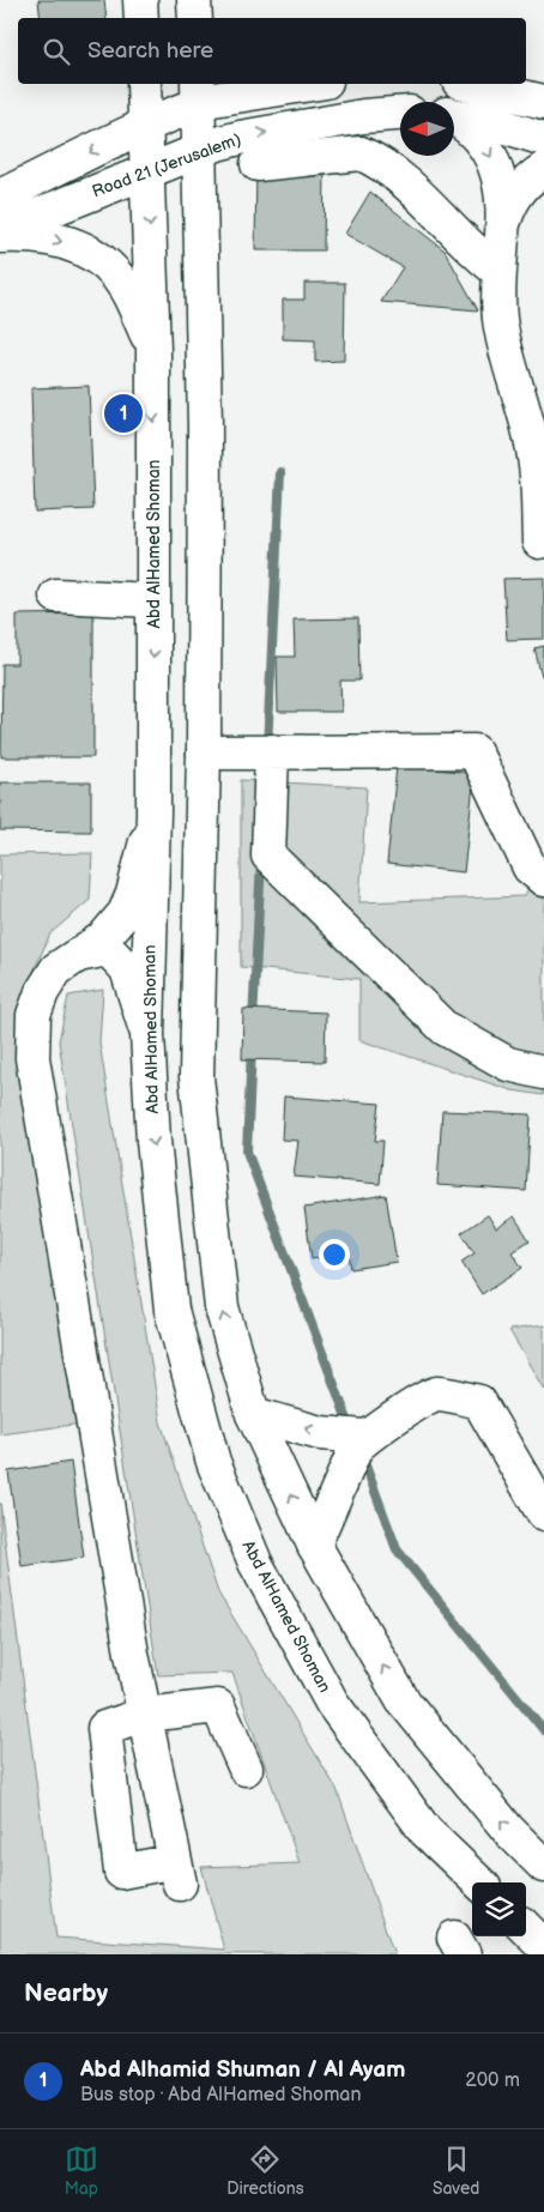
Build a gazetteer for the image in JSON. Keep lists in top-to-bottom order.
{
  "streets": {
    "main road": ["Road 21 (Jerusalem)", "Abd AlHamed Shoman"]
  },
  "crossings": [
    ["Road 21 (Jerusalem)", "Abd AlHamed Shoman"]
  ],
  "north": "left",
  "page": {
    "search": "Search here",
    "pins": "1",
    "heading": "Nearby",
    "list": [
      {
        "mark": "1",
        "name": "Abd Alhamid Shuman / Al Ayam",
        "note": "Bus stop · Abd AlHamed Shoman",
        "value": "200 m"
      }
    ],
    "nav": ["Map", "Directions", "Saved"]
  }
}
